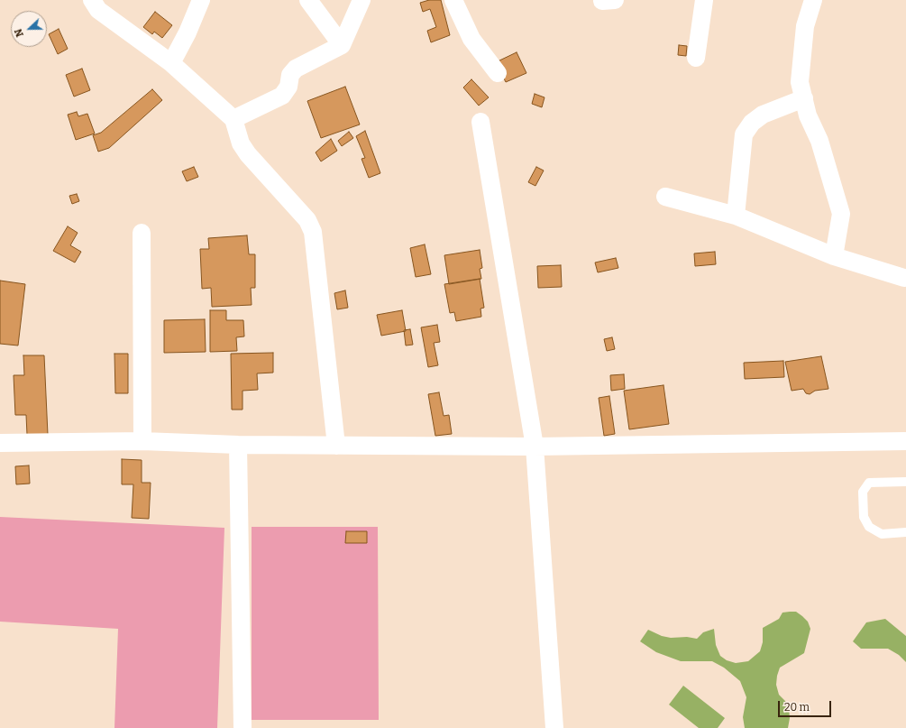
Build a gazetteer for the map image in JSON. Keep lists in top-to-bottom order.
{
  "scale_bar": "20 m",
  "north": "left"
}
